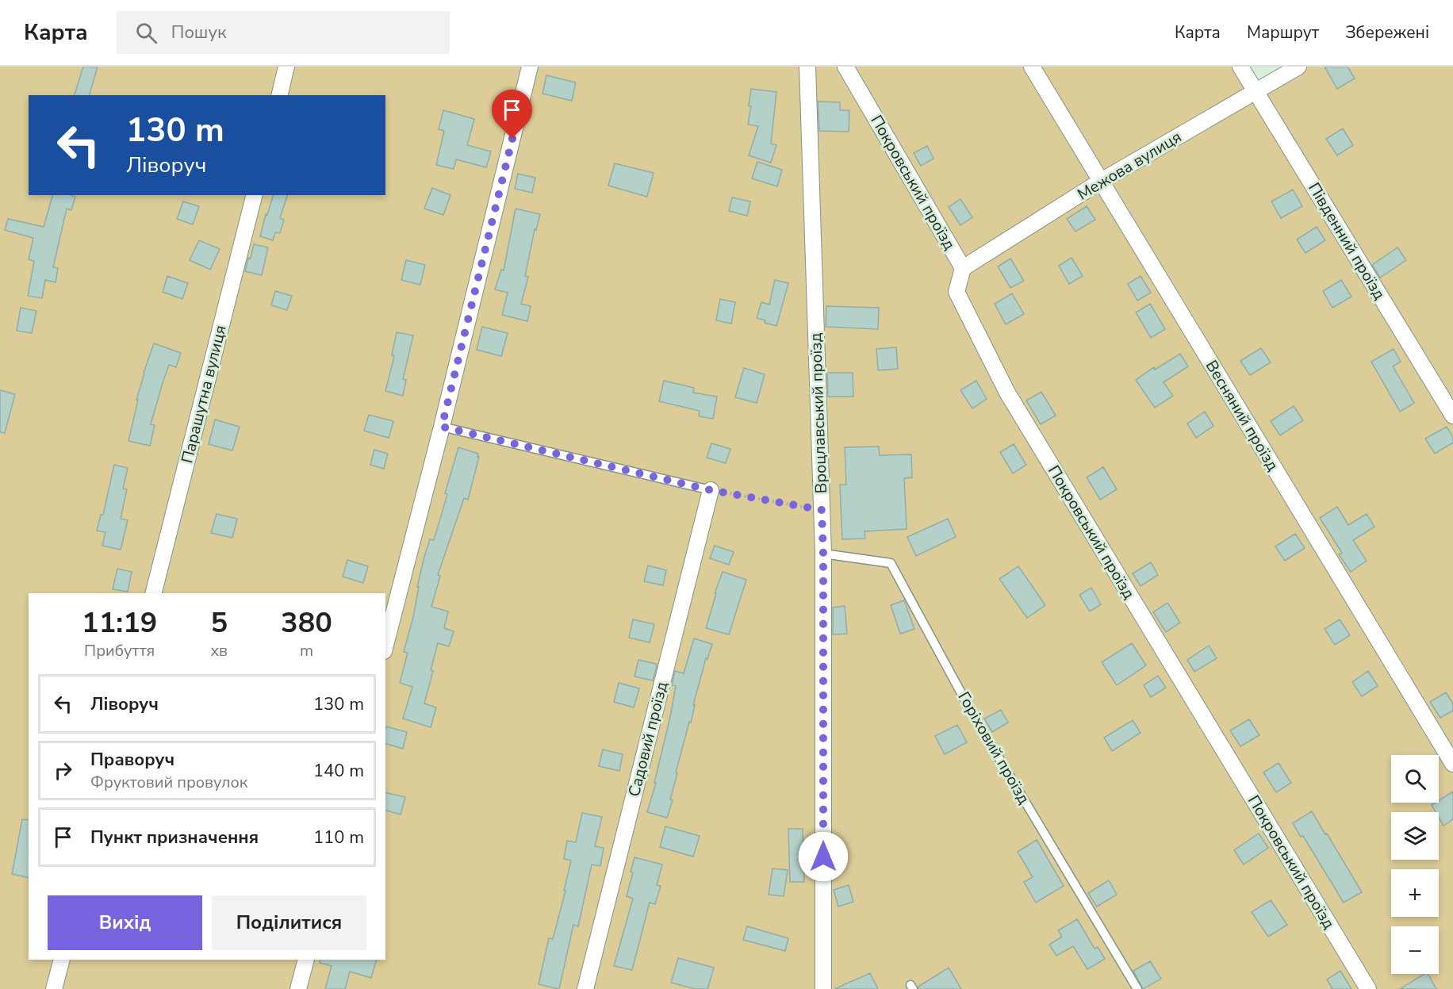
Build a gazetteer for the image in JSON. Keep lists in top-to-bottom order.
{
  "streets": {
    "street": [
      "Межова вулиця",
      "Покровський проїзд",
      "Південний проїзд",
      "Парашутна вулиця",
      "Вроцлавський проїзд",
      "Весняний проїзд",
      "Садовий проїзд"
    ],
    "lane": ["Горіховий проїзд"]
  },
  "crossings": [
    ["Межова вулиця", "Покровський проїзд"],
    ["Межова вулиця", "Південний проїзд"],
    ["Межова вулиця", "Весняний проїзд"],
    ["Вроцлавський проїзд", "Горіховий проїзд"]
  ],
  "page": {
    "header": "Карта",
    "search": "Пошук",
    "nav": ["Карта", "Маршрут", "Збережені"],
    "turn": ["130 m", "Ліворуч"],
    "eta": [
      "11:19",
      "Прибуття",
      "5",
      "хв",
      "380",
      "m"
    ],
    "list": [
      {
        "name": "Ліворуч",
        "value": "130 m"
      },
      {
        "name": "Праворуч",
        "note": "Фруктовий провулок",
        "value": "140 m"
      },
      {
        "name": "Пункт призначення",
        "value": "110 m"
      }
    ],
    "map_buttons": ["+", "−"],
    "buttons": ["Вихід", "Поділитися"]
  }
}
